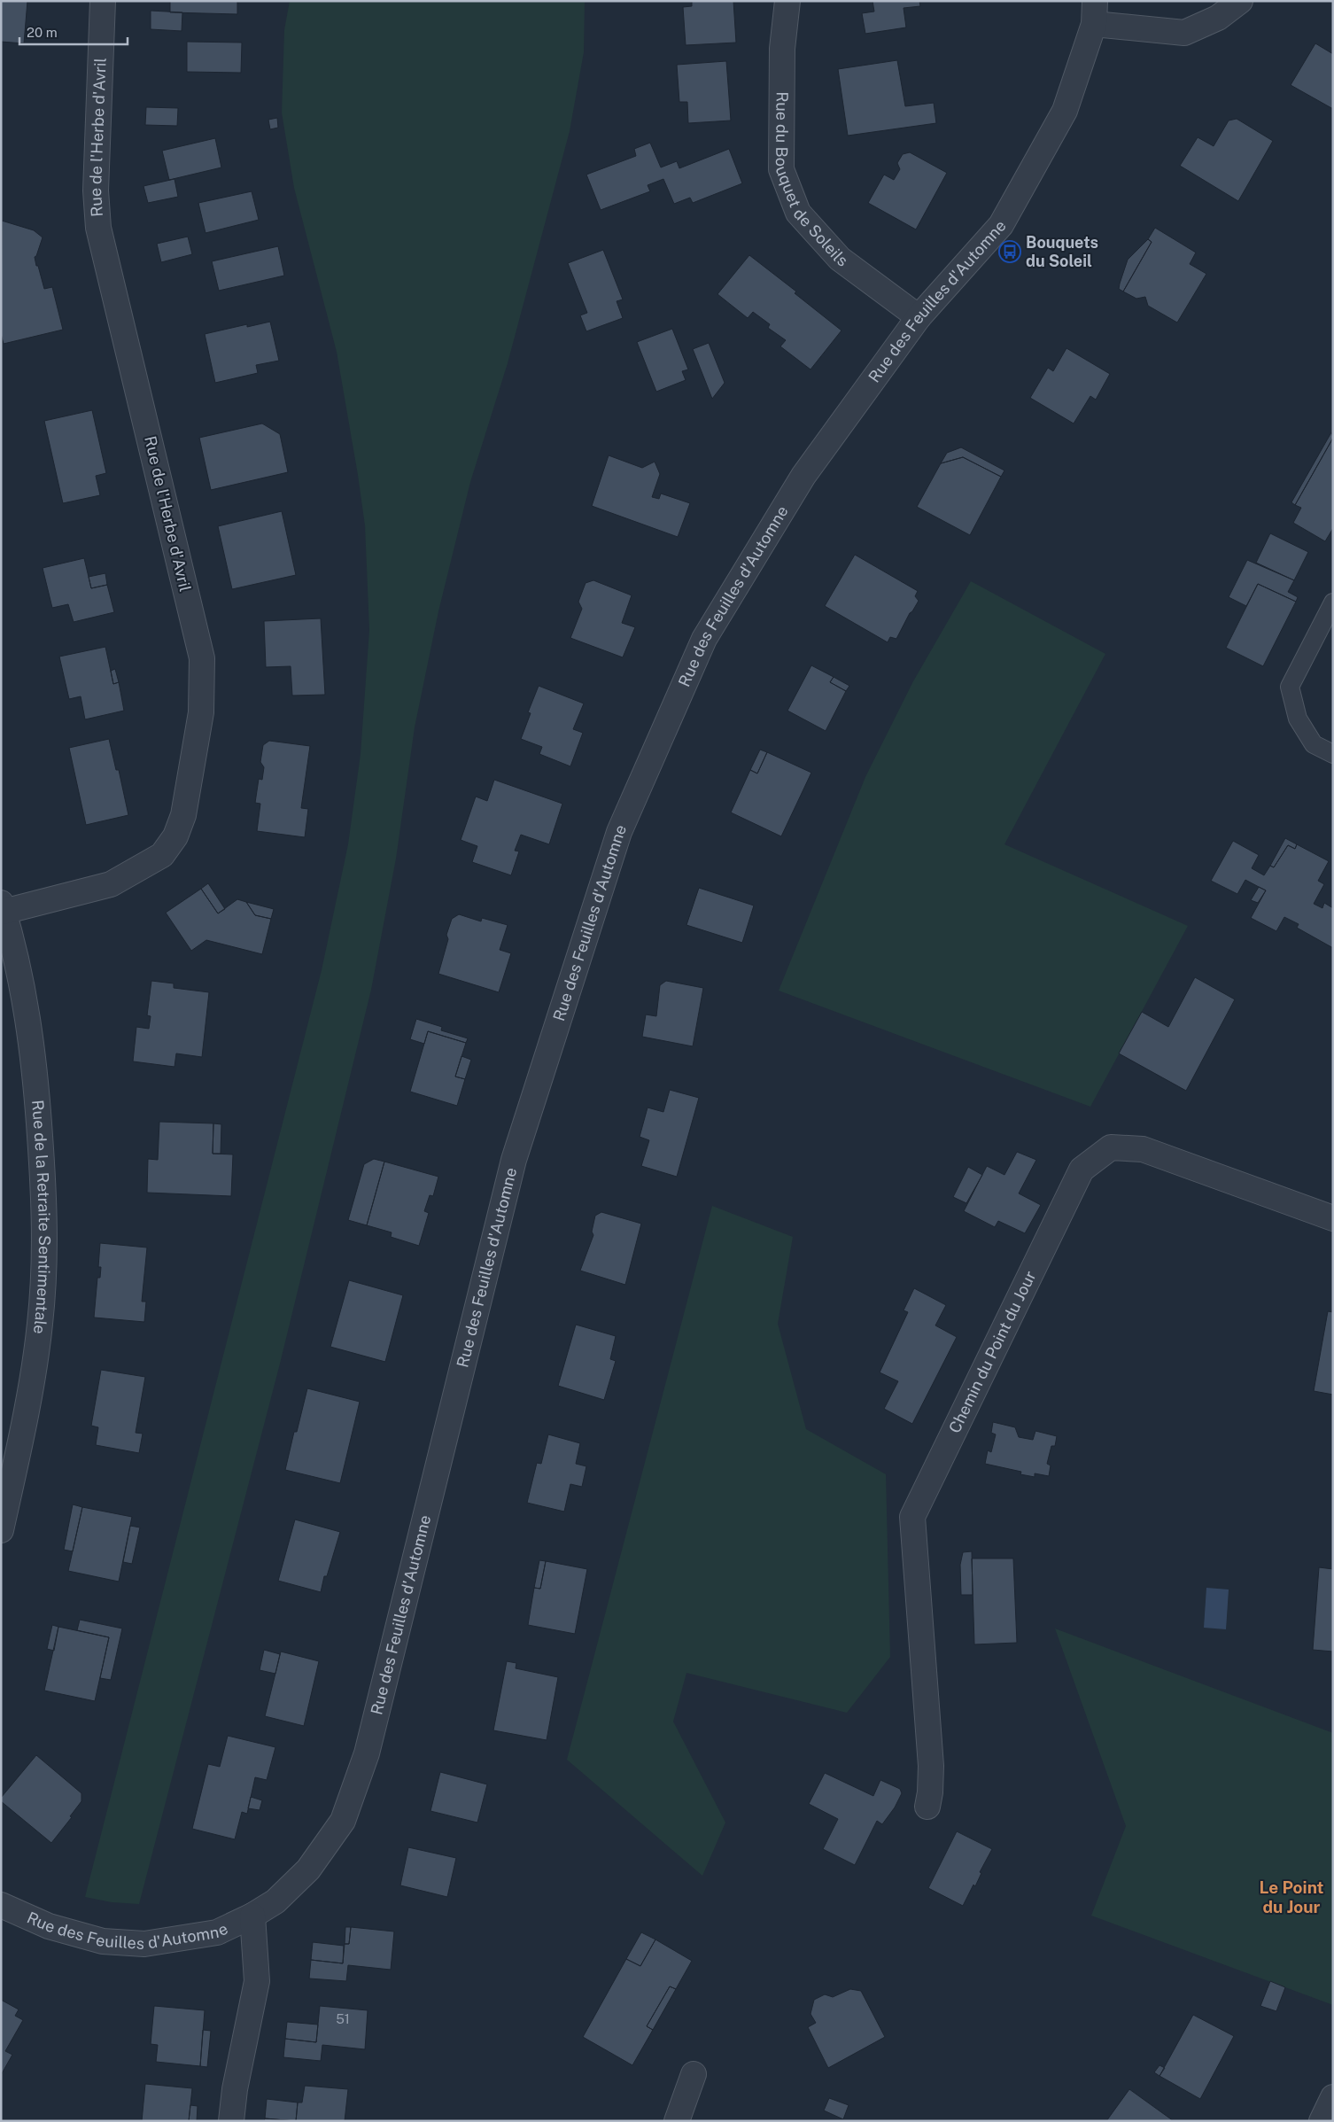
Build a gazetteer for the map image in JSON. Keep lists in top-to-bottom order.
{
  "streets": {
    "street": [
      "Rue de l'Herbe d'Avril",
      "Rue du Bouquet de Soleils",
      "Rue des Feuilles d'Automne",
      "Rue de la Retraite Sentimentale",
      "Chemin du Point du Jour"
    ]
  },
  "crossings": [
    ["Rue de l'Herbe d'Avril", "Rue de la Retraite Sentimentale"],
    ["Rue du Bouquet de Soleils", "Rue des Feuilles d'Automne"]
  ],
  "districts": ["Le Point du Jour"],
  "places": {
    "bus stop": ["Bouquets du Soleil"]
  },
  "house_numbers": ["51"],
  "scale_bar": "20 m"
}
